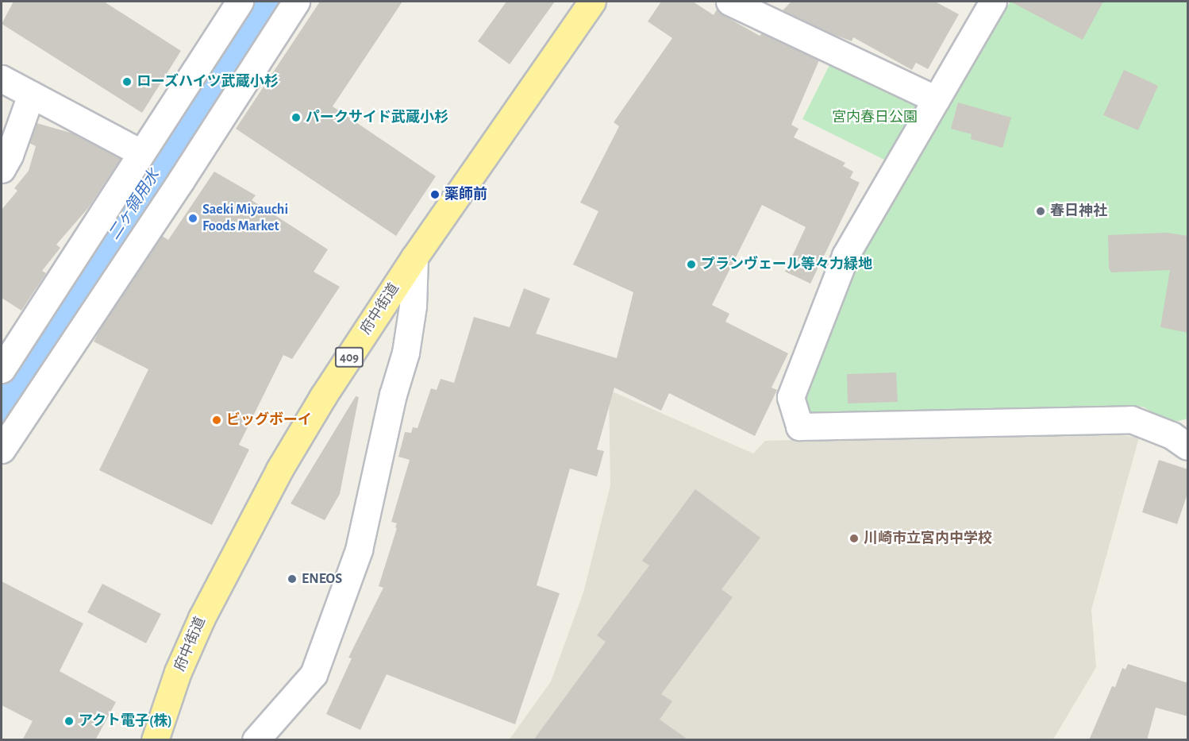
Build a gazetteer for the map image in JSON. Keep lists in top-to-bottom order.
{
  "streets": {
    "highway": ["府中街道", "409"]
  },
  "water": ["二ヶ領用水"],
  "parks": ["宮内春日公園"],
  "places": [
    "ローズハイツ武蔵小杉",
    "パークサイド武蔵小杉",
    "薬師前",
    "春日神社",
    "Saeki Miyauchi Foods Market",
    "プランヴェール等々力緑地",
    "ビッグボーイ",
    "川崎市立宮内中学校",
    "ENEOS",
    "アクト電子(株)"
  ]
}
